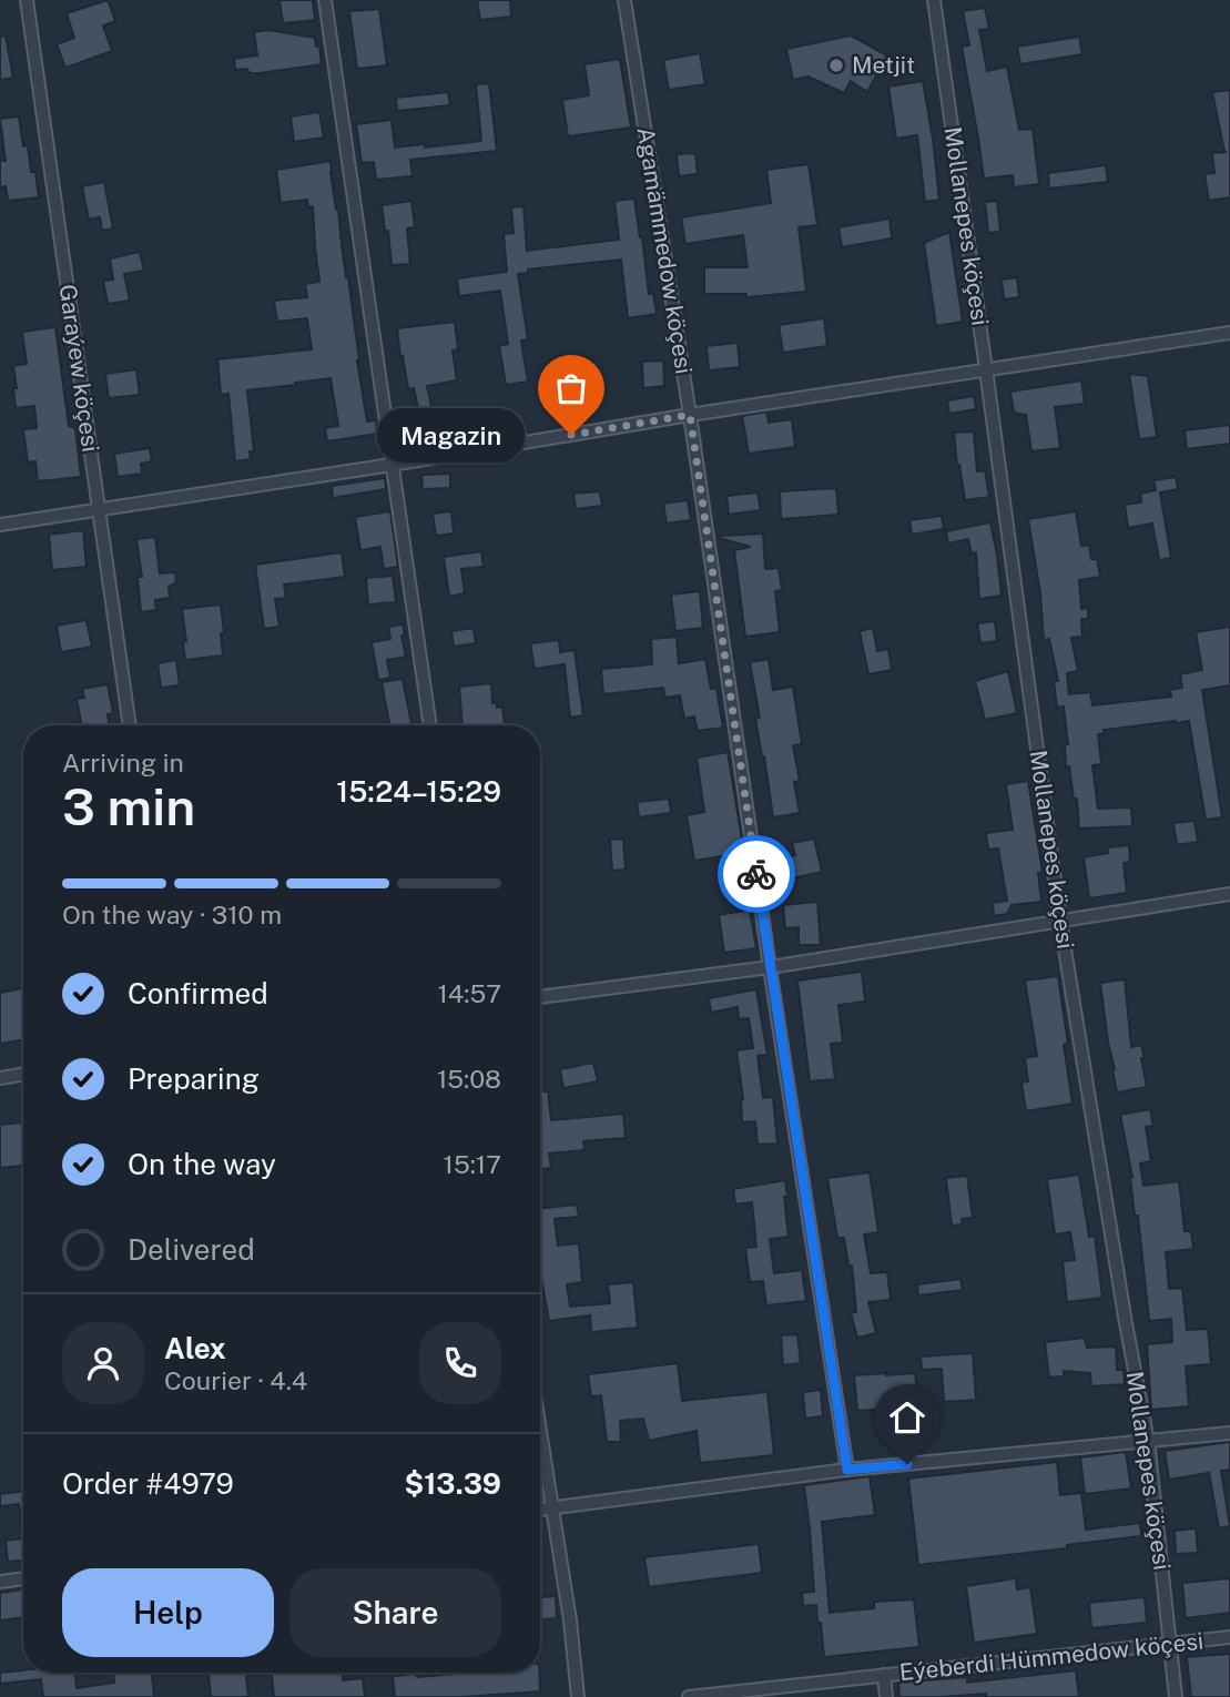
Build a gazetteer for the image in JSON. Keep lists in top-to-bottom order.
{
  "streets": {
    "street": [
      "Mollanepes köçesi",
      "Agamämmedow köçesi",
      "Garaýew köçesi",
      "Eýeberdi Hümmedow köçesi"
    ]
  },
  "crossings": [
    ["Mollanepes köçesi", "Eýeberdi Hümmedow köçesi"]
  ],
  "places": ["Metjit", "Magazin"],
  "page": {
    "bubble": "Magazin",
    "heading": ["3 min", "Arriving in", "15:24–15:29"],
    "panel": [
      "Alex",
      "Courier · 4.4",
      "Order #4979",
      "$13.39"
    ],
    "bar": "On the way · 310 m",
    "list": [
      ["Confirmed", "14:57"],
      ["Preparing", "15:08"],
      ["On the way", "15:17"],
      "Delivered"
    ],
    "buttons": ["Help", "Share"]
  }
}
